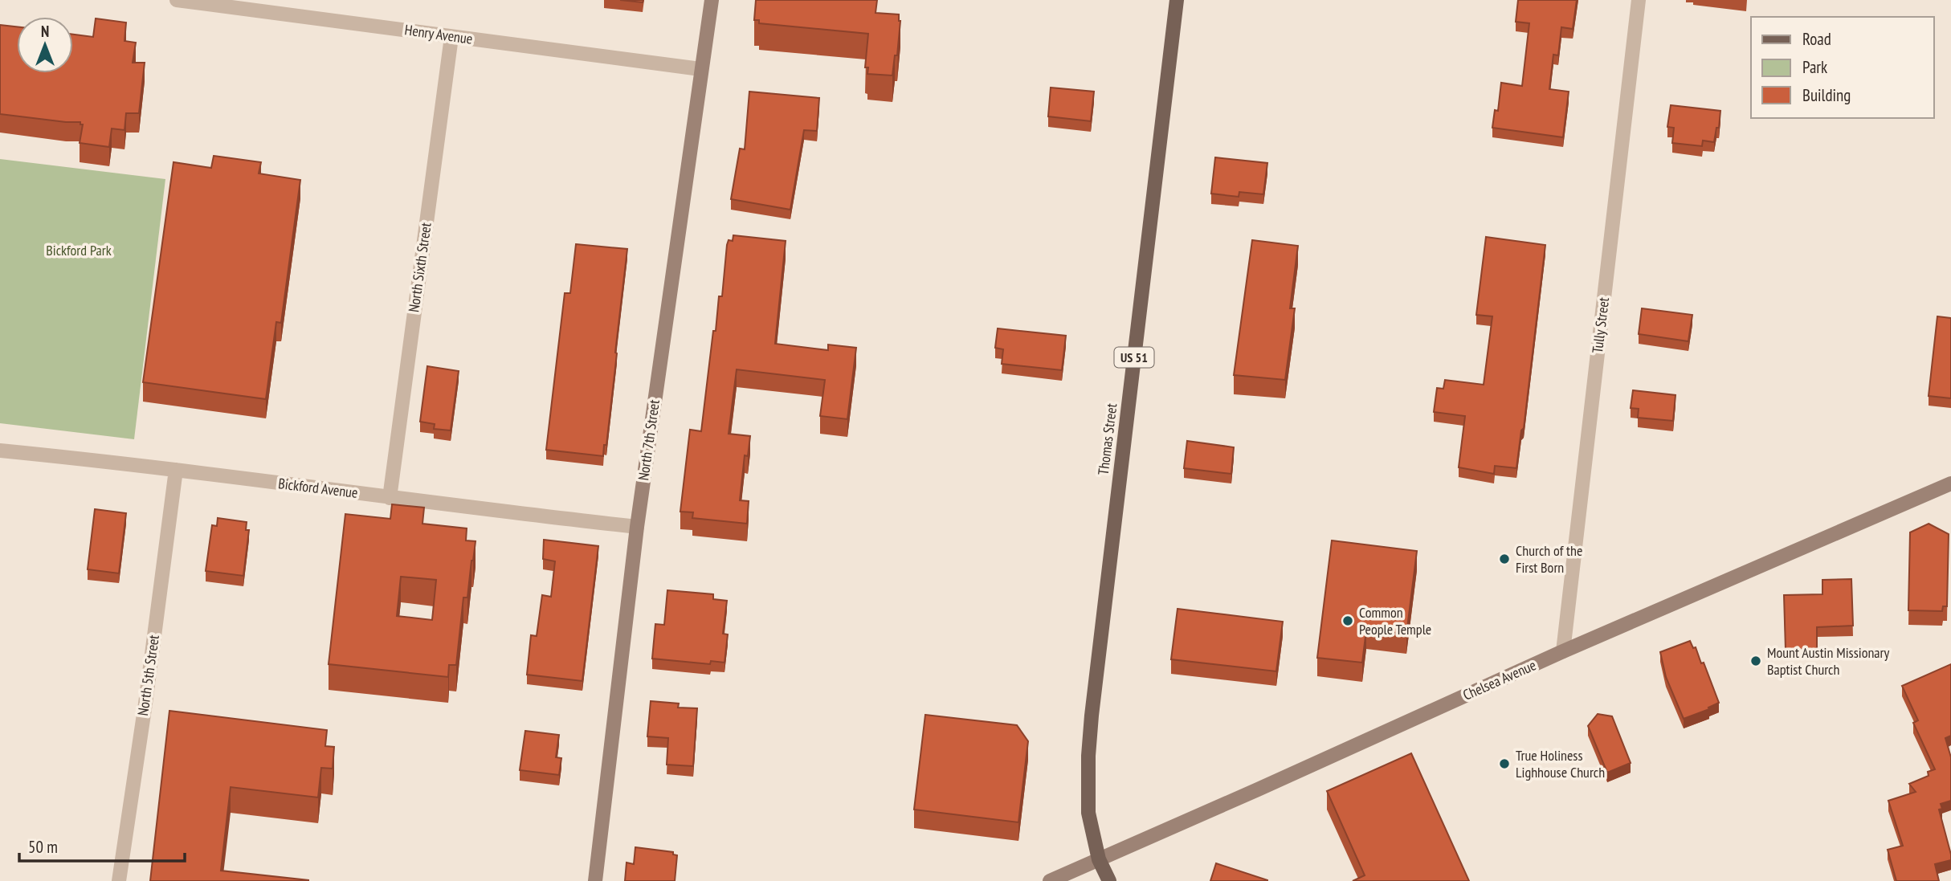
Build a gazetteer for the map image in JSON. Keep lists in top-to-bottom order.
{
  "streets": {
    "main road": [
      "US 51",
      "Thomas Street",
      "North 7th Street",
      "Chelsea Avenue"
    ],
    "street": [
      "Henry Avenue",
      "North Sixth Street",
      "Tully Street",
      "Bickford Avenue",
      "North 5th Street"
    ]
  },
  "crossings": [
    ["Henry Avenue", "North Sixth Street"],
    ["Henry Avenue", "North 7th Street"],
    ["North Sixth Street", "Bickford Avenue"],
    ["Tully Street", "Chelsea Avenue"],
    ["Thomas Street", "Chelsea Avenue"],
    ["North 7th Street", "Bickford Avenue"],
    ["Bickford Avenue", "North 5th Street"]
  ],
  "parks": ["Bickford Park"],
  "places": [
    "Church of the First Born",
    "Common People Temple",
    "Mount Austin Missionary Baptist Church",
    "True Holiness Lighhouse Church"
  ],
  "legend": ["Road", "Park", "Building"],
  "scale_bar": "50 m",
  "north": "top"
}
